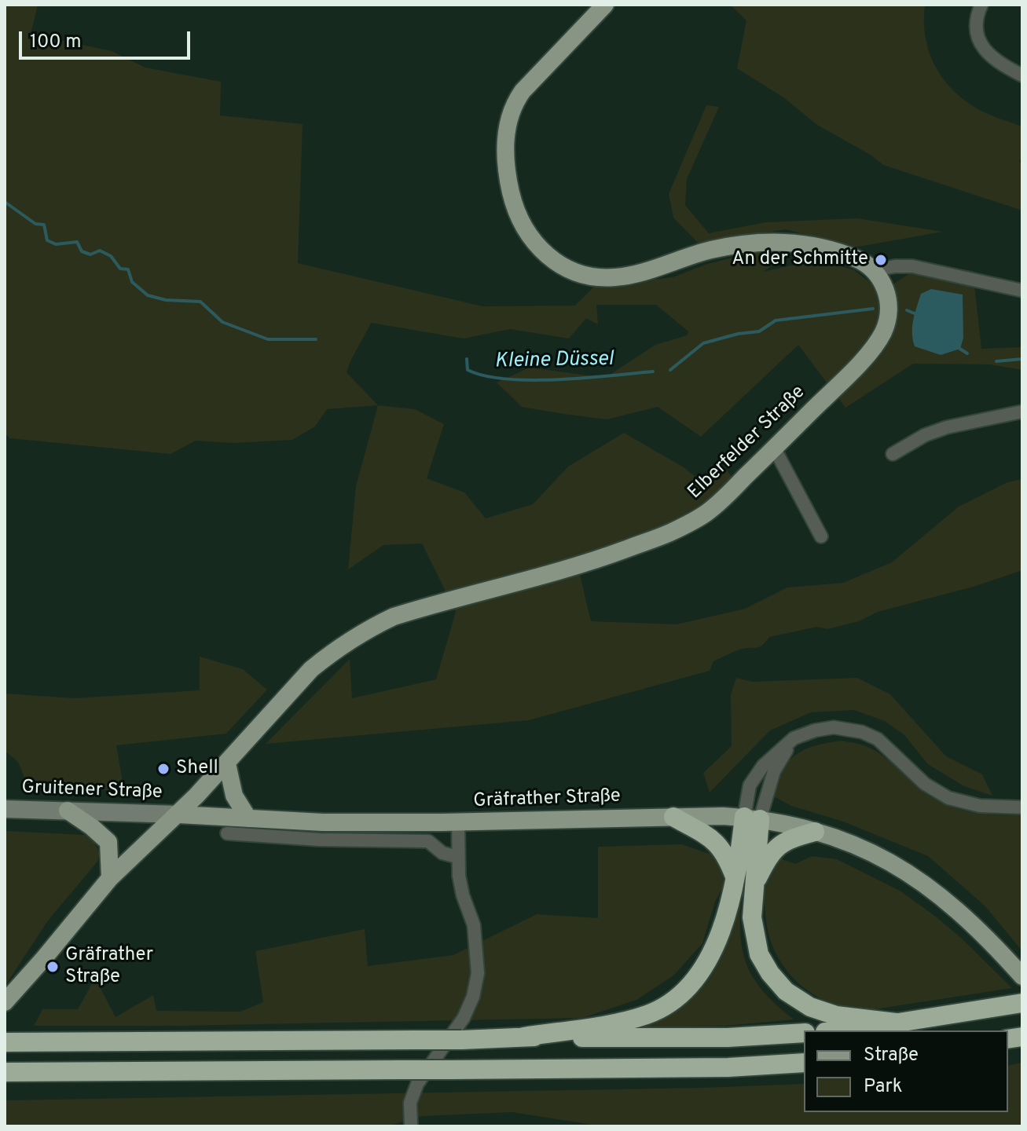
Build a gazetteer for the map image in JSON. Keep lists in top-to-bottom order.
{
  "streets": {
    "main road": ["Elberfelder Straße", "Gruitener Straße", "Gräfrather Straße"]
  },
  "crossings": [
    ["Elberfelder Straße", "Gruitener Straße"],
    ["Elberfelder Straße", "Gräfrather Straße"],
    ["Gruitener Straße", "Gräfrather Straße"]
  ],
  "water": ["Kleine Düssel"],
  "places": ["An der Schmitte", "Shell", "Gräfrather Straße"],
  "legend": ["Straße", "Park"],
  "scale_bar": "100 m"
}
